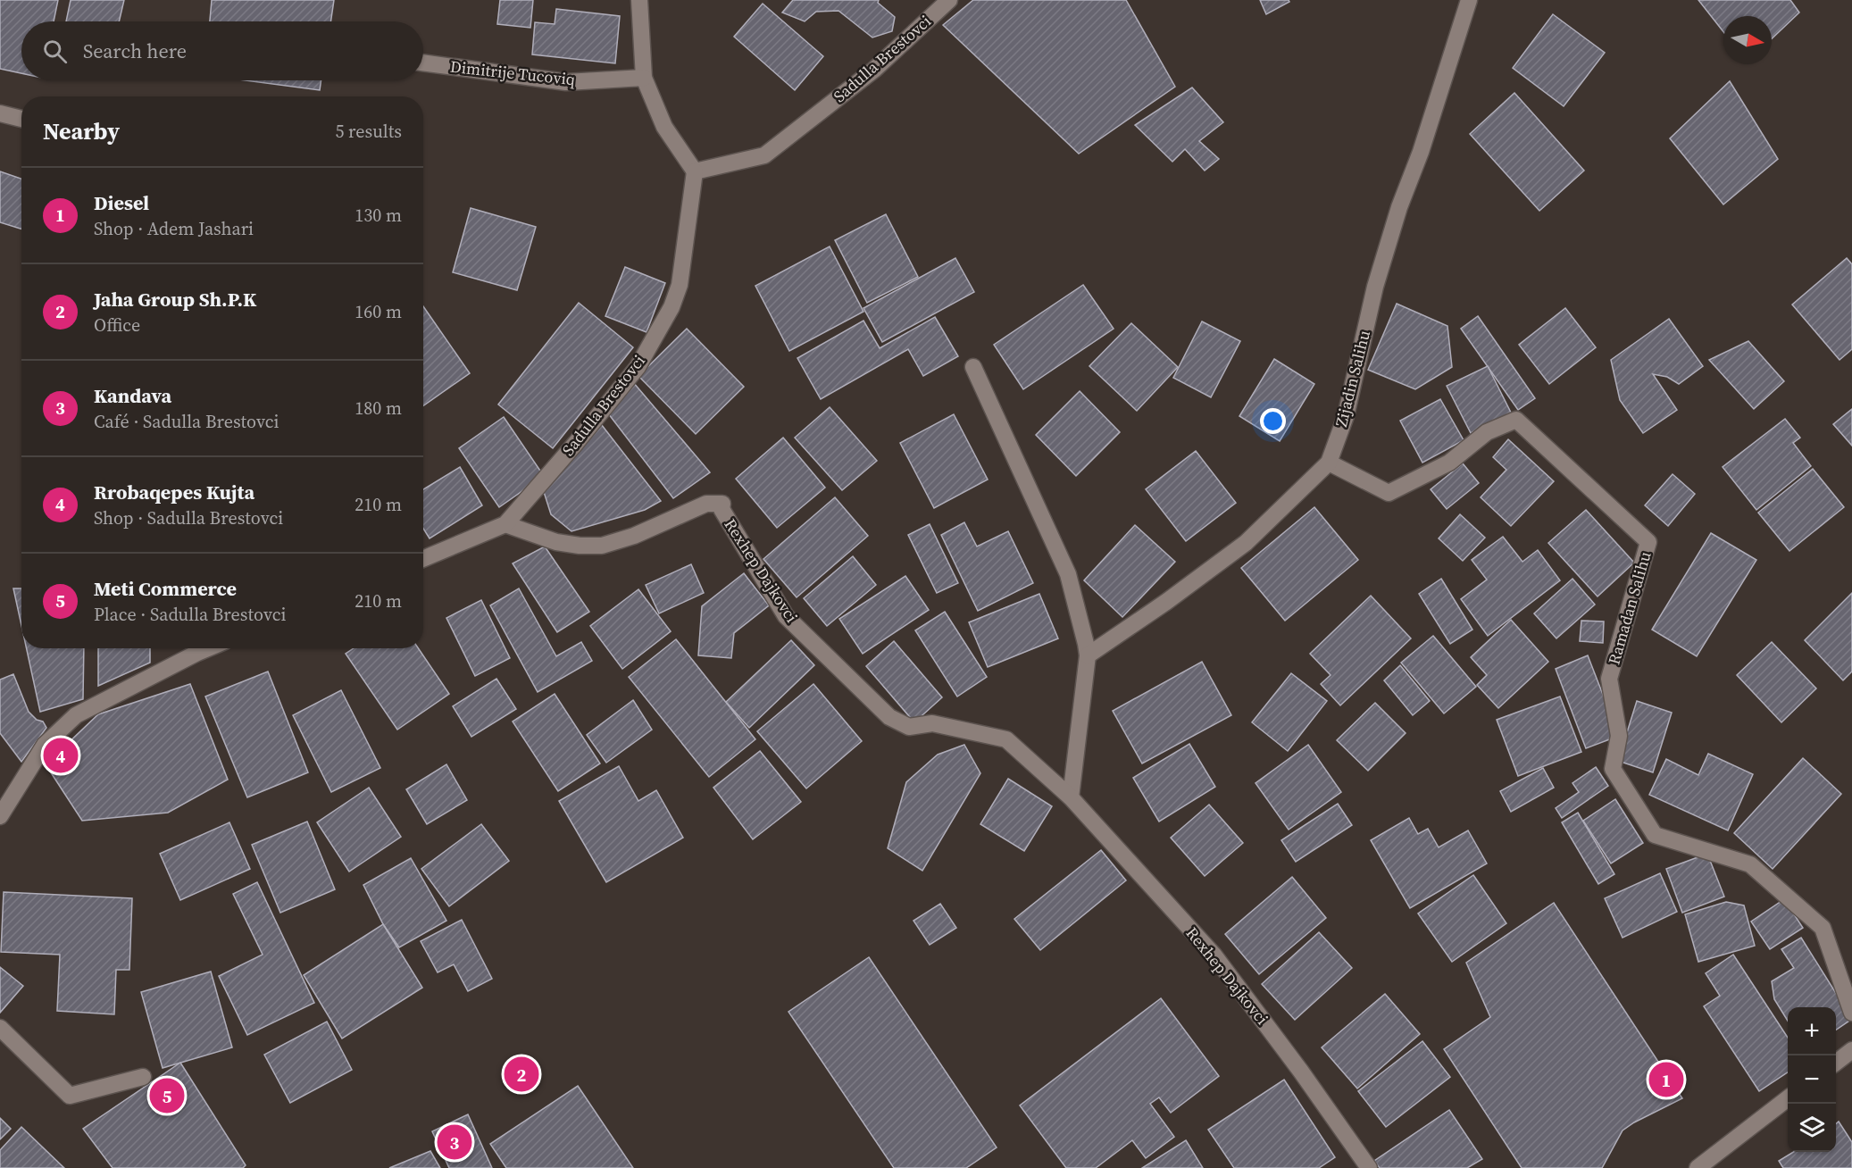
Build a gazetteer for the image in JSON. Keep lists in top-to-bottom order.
{
  "streets": {
    "street": [
      "Sadulla Brestovci",
      "Dimitrije Tucoviq",
      "Zijadin Salihu",
      "Rexhep Dajkovci",
      "Ramadan Salihu"
    ]
  },
  "crossings": [
    ["Sadulla Brestovci", "Rexhep Dajkovci"],
    ["Zijadin Salihu", "Ramadan Salihu"]
  ],
  "north": "right",
  "page": {
    "search": "Search here",
    "heading": ["Nearby", "5 results"],
    "list": [
      {
        "mark": "1",
        "name": "Diesel",
        "note": "Shop · Adem Jashari",
        "value": "130 m"
      },
      {
        "mark": "2",
        "name": "Jaha Group Sh.P.K",
        "note": "Office",
        "value": "160 m"
      },
      {
        "mark": "3",
        "name": "Kandava",
        "note": "Café · Sadulla Brestovci",
        "value": "180 m"
      },
      {
        "mark": "4",
        "name": "Rrobaqepes Kujta",
        "note": "Shop · Sadulla Brestovci",
        "value": "210 m"
      },
      {
        "mark": "5",
        "name": "Meti Commerce",
        "note": "Place · Sadulla Brestovci",
        "value": "210 m"
      }
    ],
    "pins": [
      "4",
      "2",
      "1",
      "5",
      "3"
    ],
    "map_buttons": ["+", "−"]
  }
}
